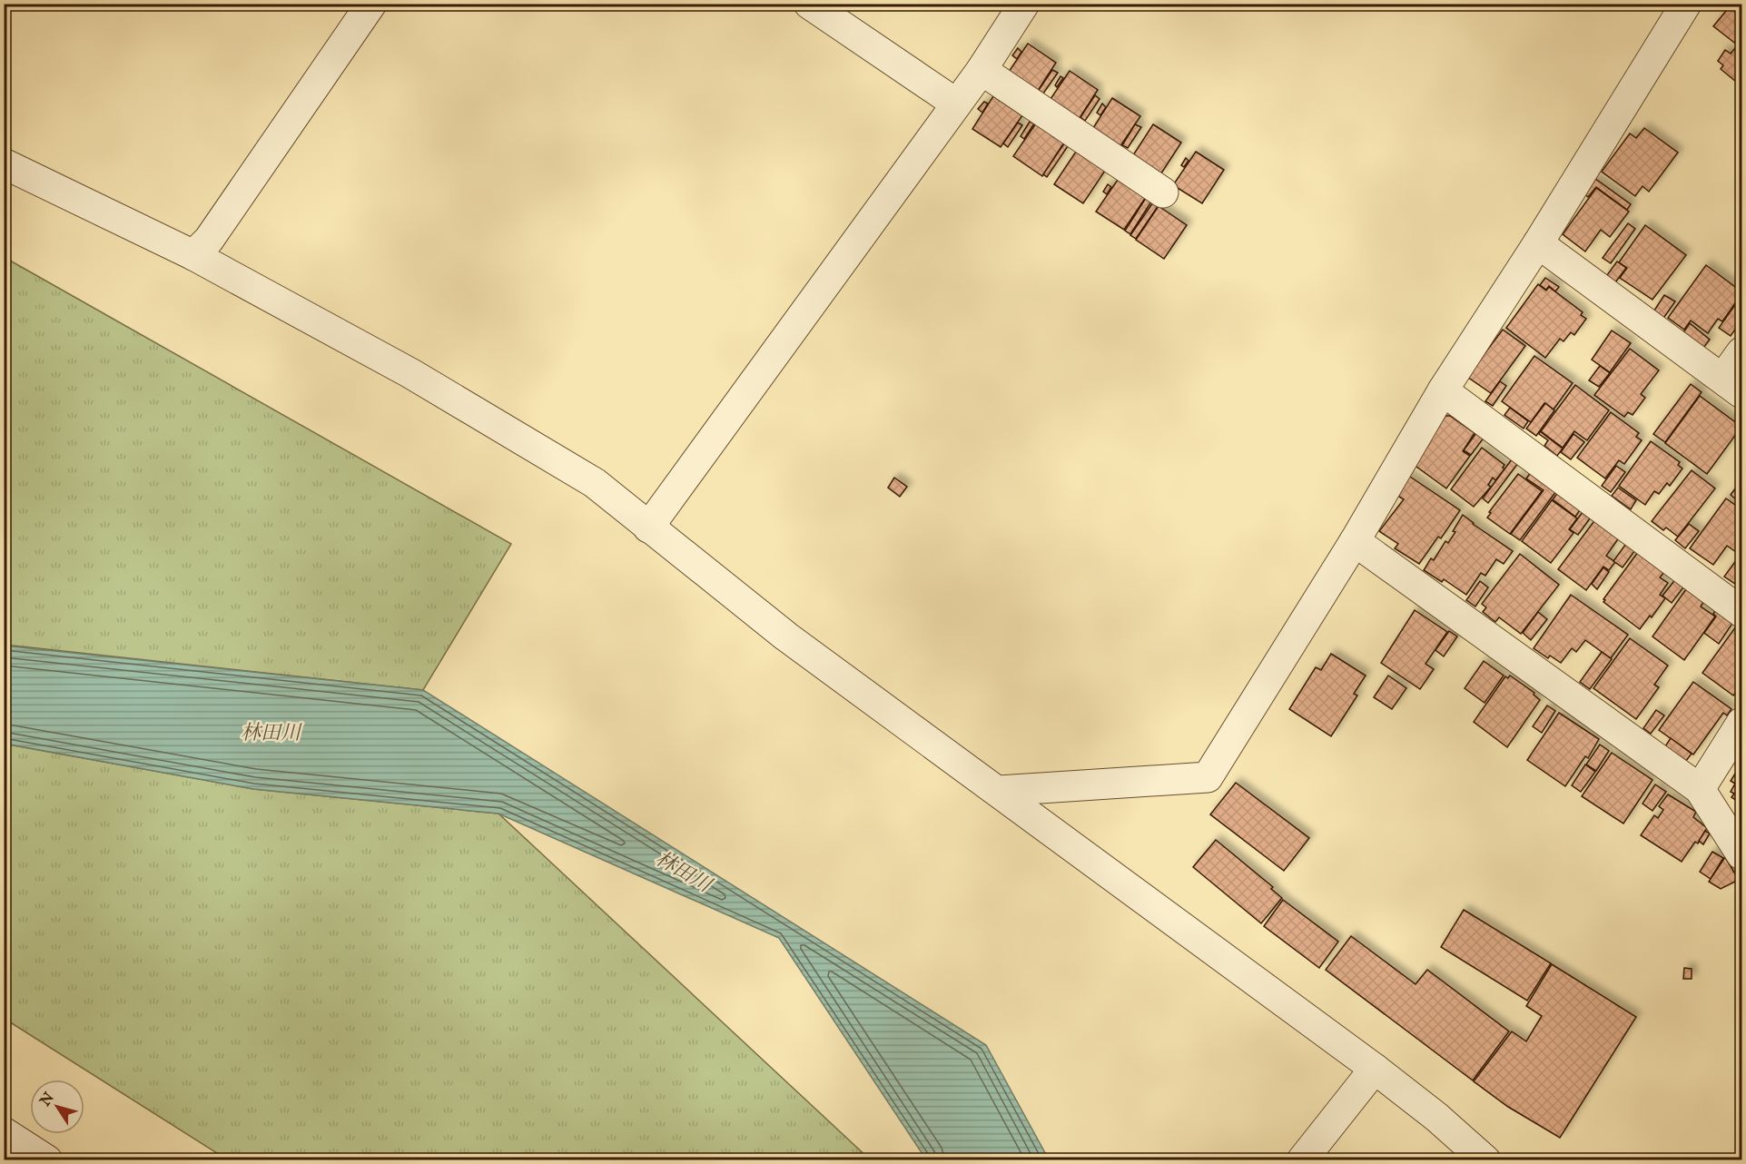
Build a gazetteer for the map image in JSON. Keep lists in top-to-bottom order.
{
  "water": ["林田川"],
  "north": "top left"
}
